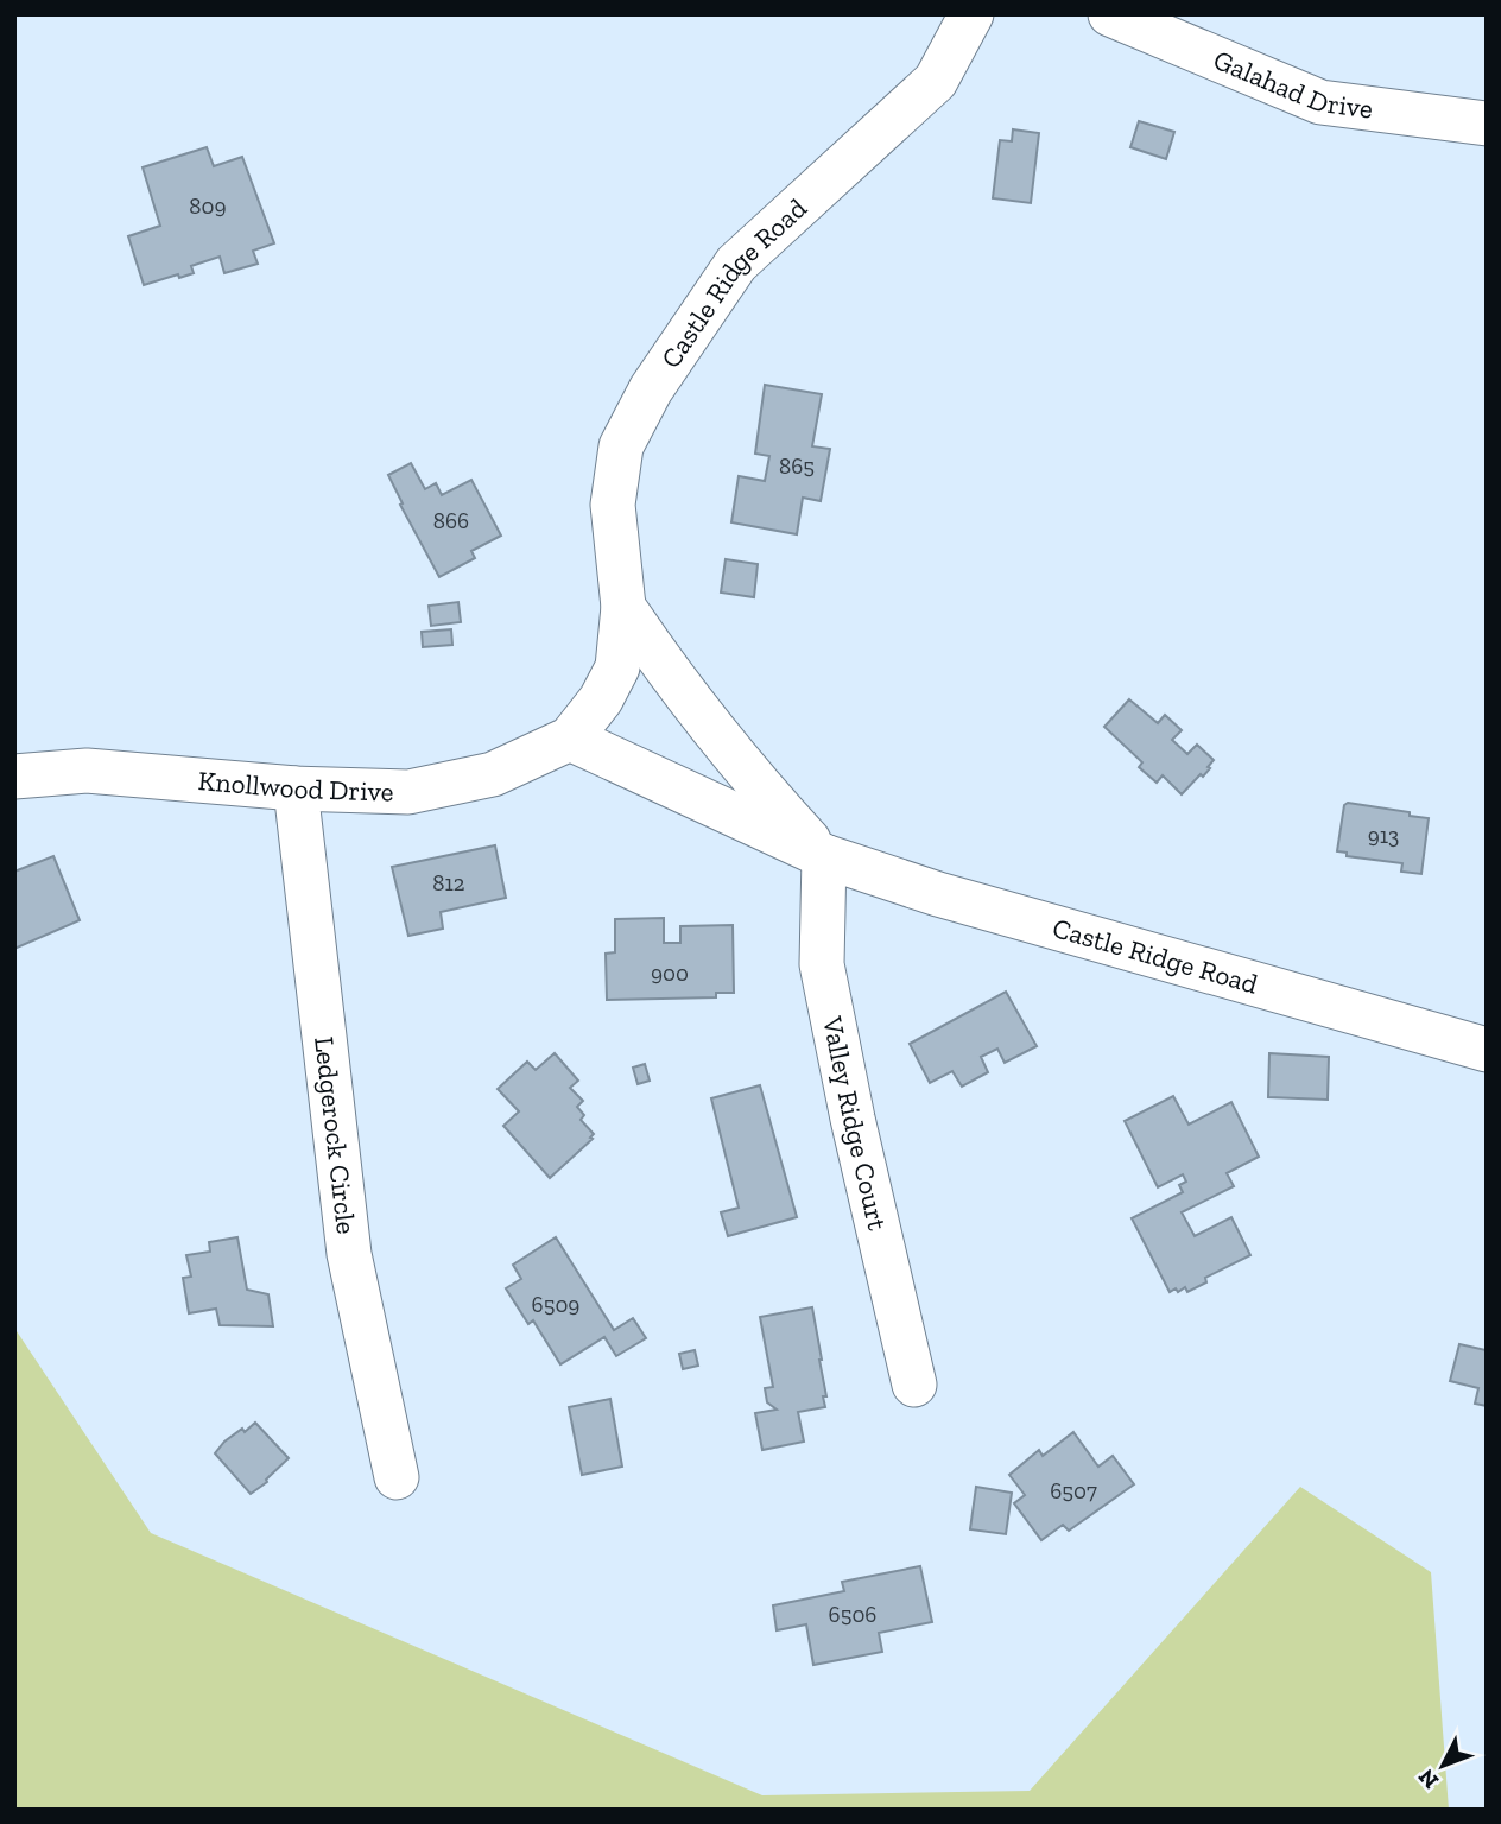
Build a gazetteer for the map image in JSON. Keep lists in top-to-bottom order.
{
  "streets": {
    "street": [
      "Galahad Drive",
      "Castle Ridge Road",
      "Knollwood Drive",
      "Valley Ridge Court",
      "Ledgerock Circle"
    ]
  },
  "crossings": [
    ["Castle Ridge Road", "Knollwood Drive"],
    ["Castle Ridge Road", "Valley Ridge Court"],
    ["Knollwood Drive", "Ledgerock Circle"]
  ],
  "house_numbers": [
    "809",
    "865",
    "866",
    "913",
    "812",
    "900",
    "6509",
    "6507",
    "6506"
  ],
  "north": "bottom left"
}
